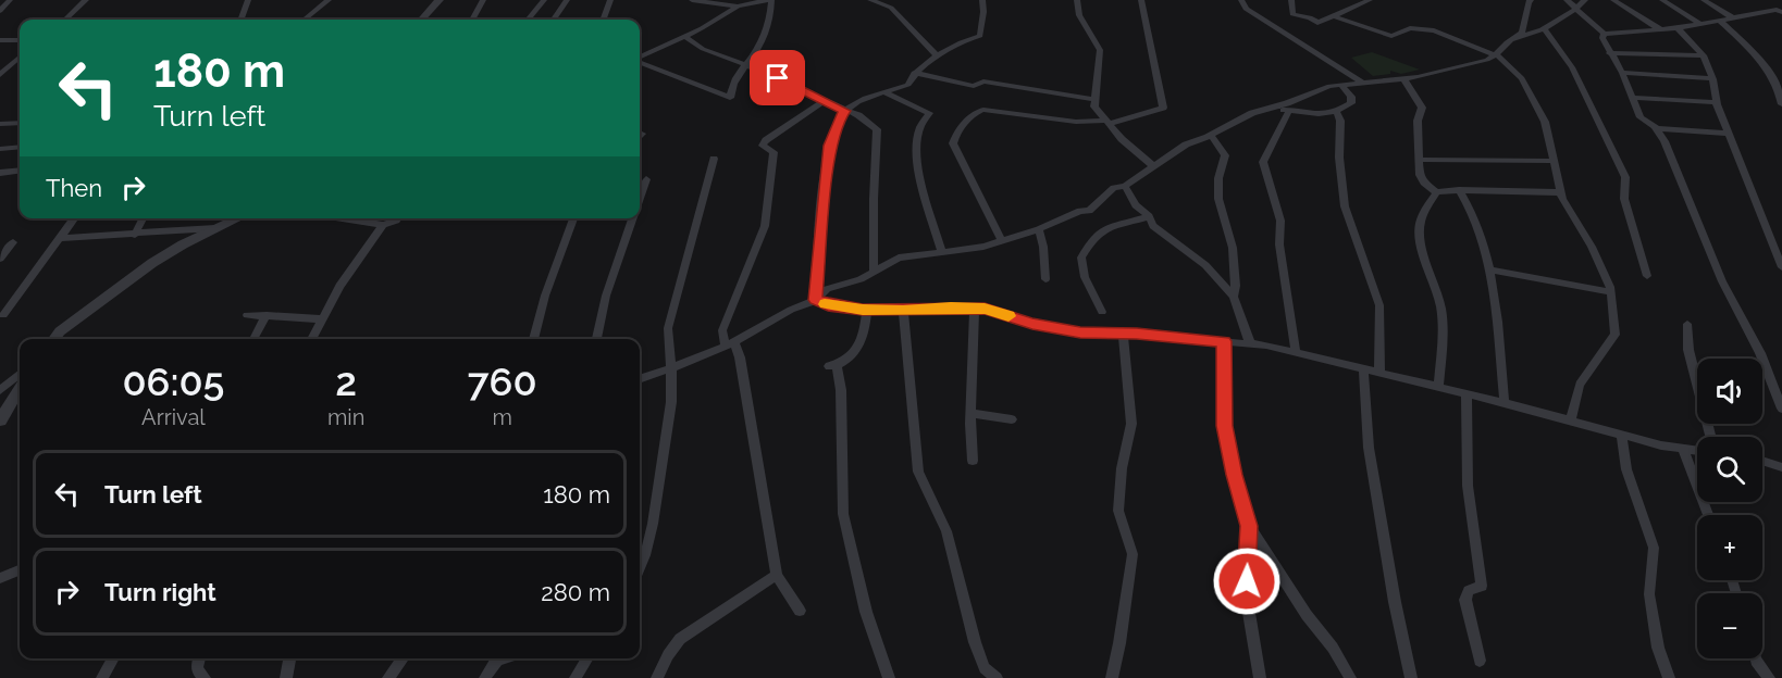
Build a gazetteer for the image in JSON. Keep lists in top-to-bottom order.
{
  "page": {
    "turn": ["180 m", "Turn left"],
    "then": "Then",
    "eta": [
      "06:05",
      "Arrival",
      "2",
      "min",
      "760",
      "m"
    ],
    "map_buttons": ["+", "−"],
    "list": [
      {
        "name": "Turn left",
        "value": "180 m"
      },
      {
        "name": "Turn right",
        "value": "280 m"
      }
    ]
  }
}
